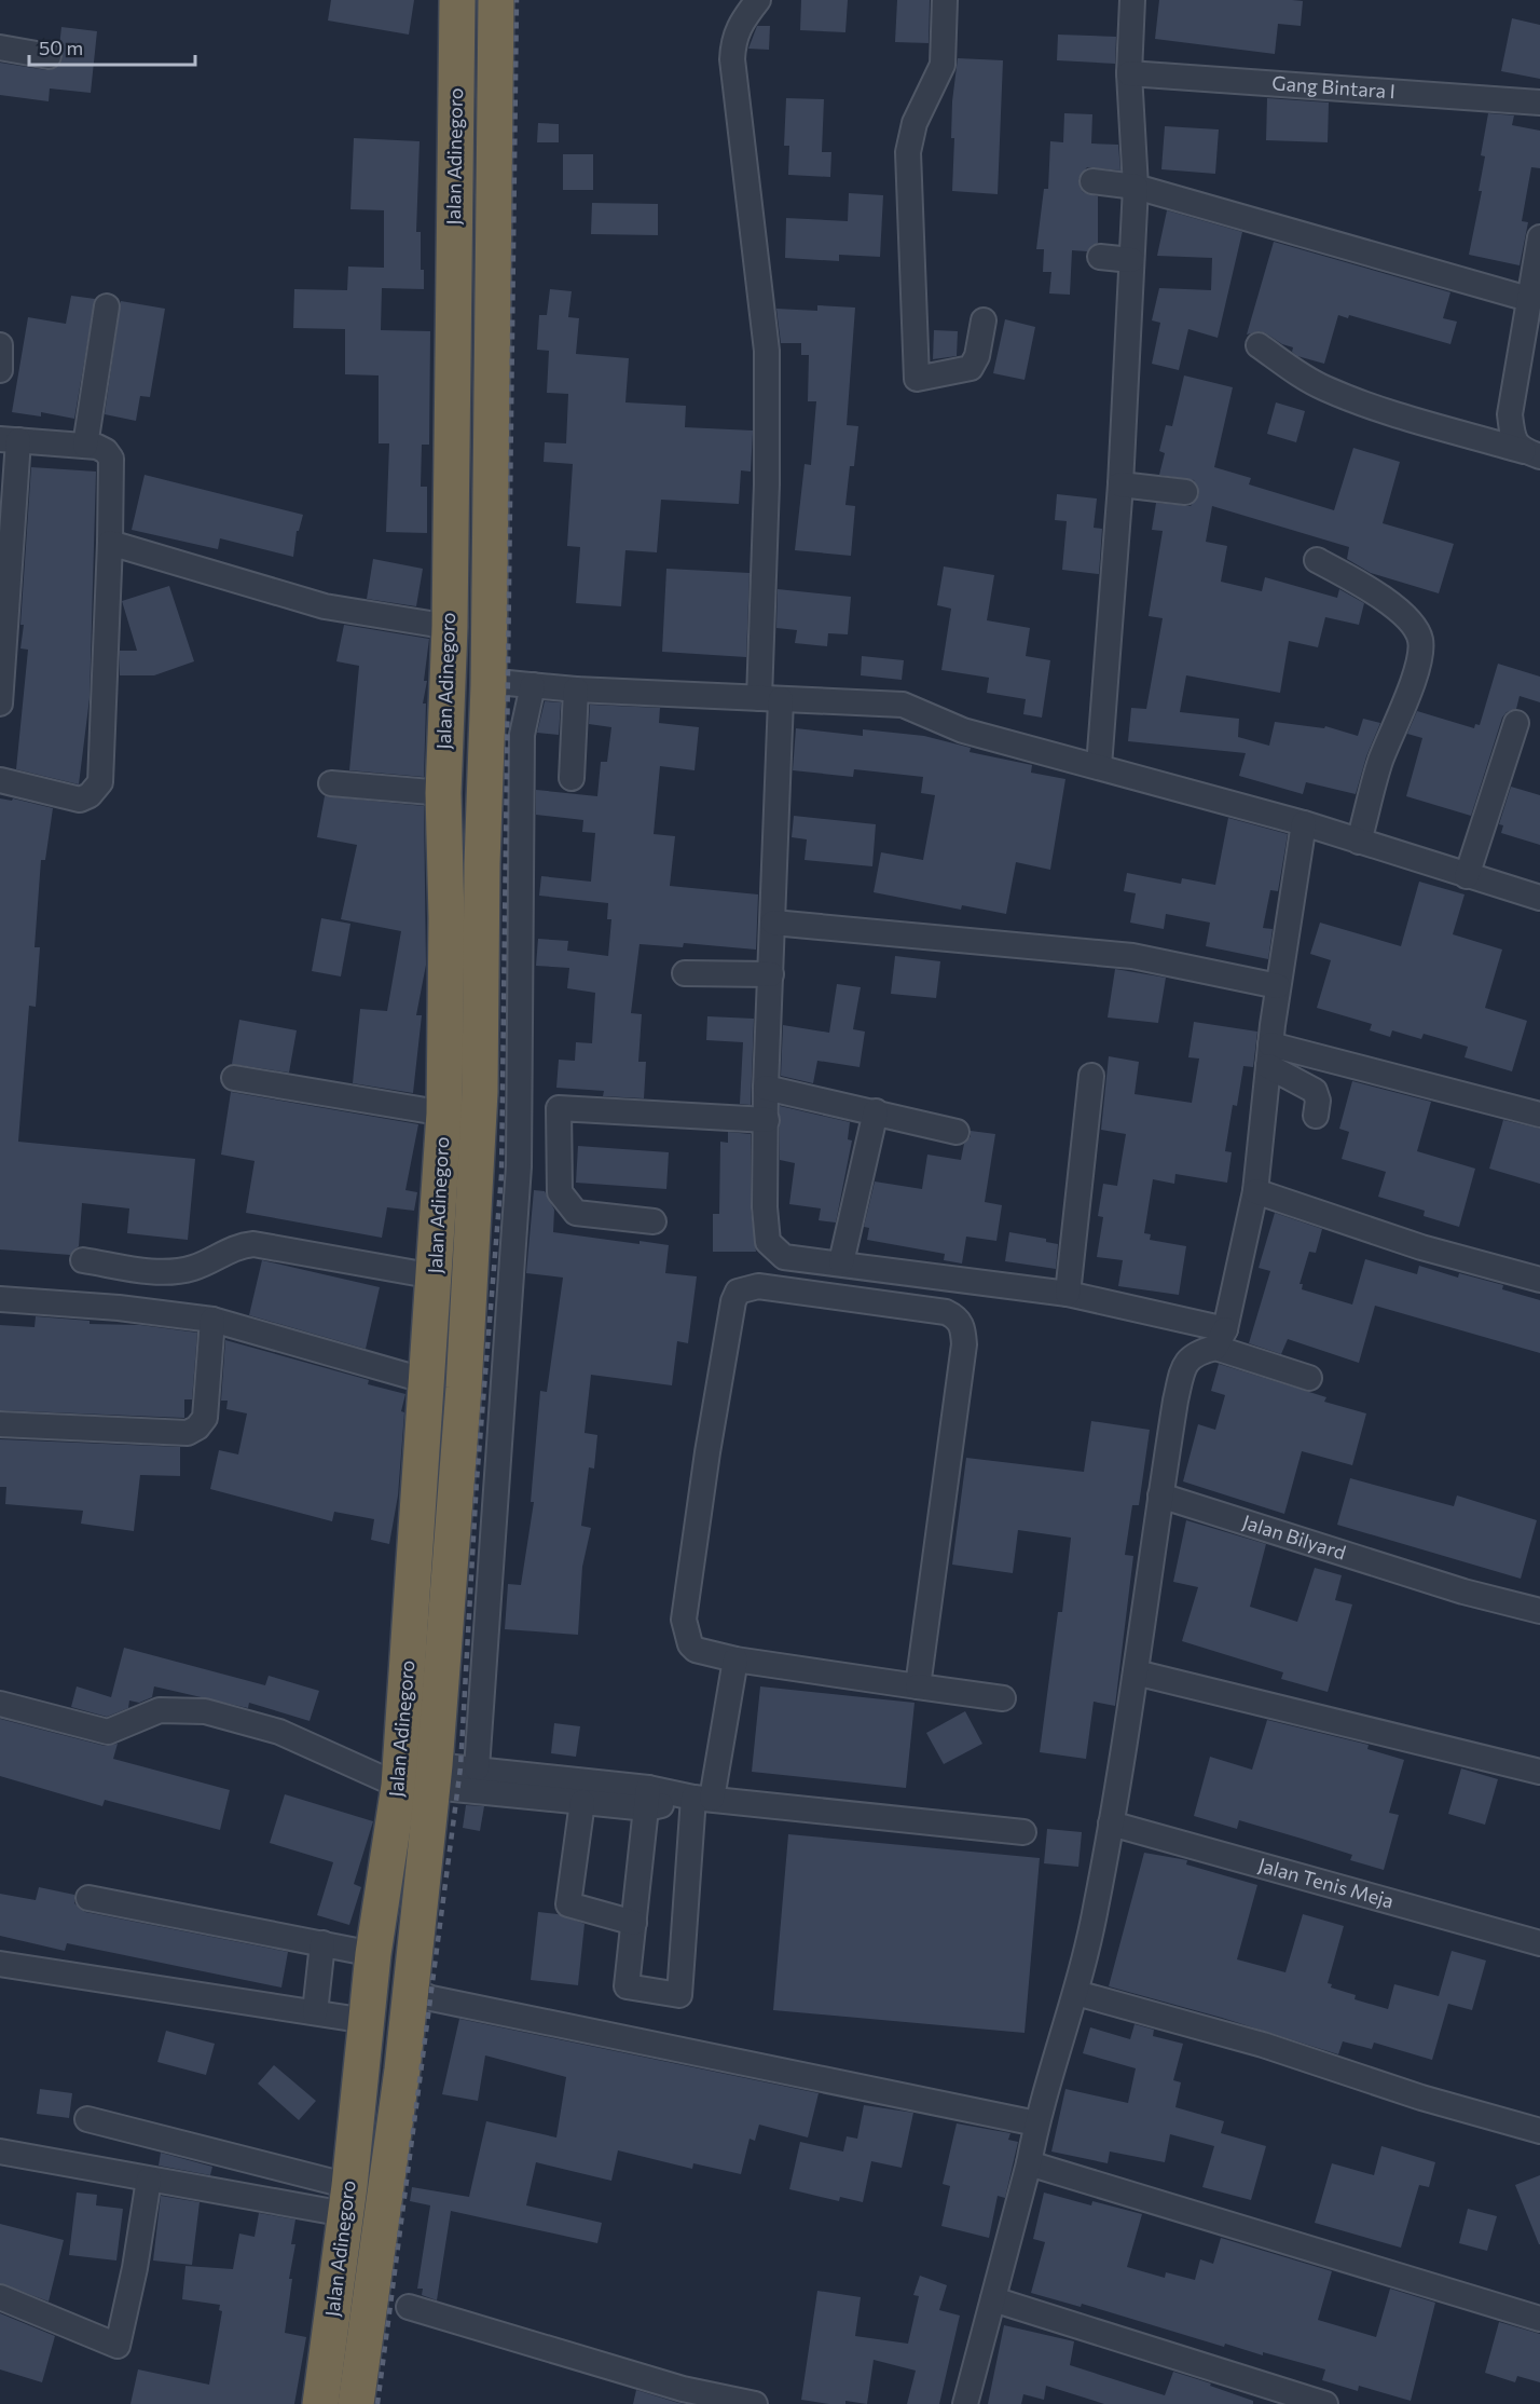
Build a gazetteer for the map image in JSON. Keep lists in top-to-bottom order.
{
  "streets": {
    "highway": ["Jalan Adinegoro"],
    "street": ["Gang Bintara I", "Jalan Bilyard", "Jalan Tenis Meja"]
  },
  "scale_bar": "50 m"
}
